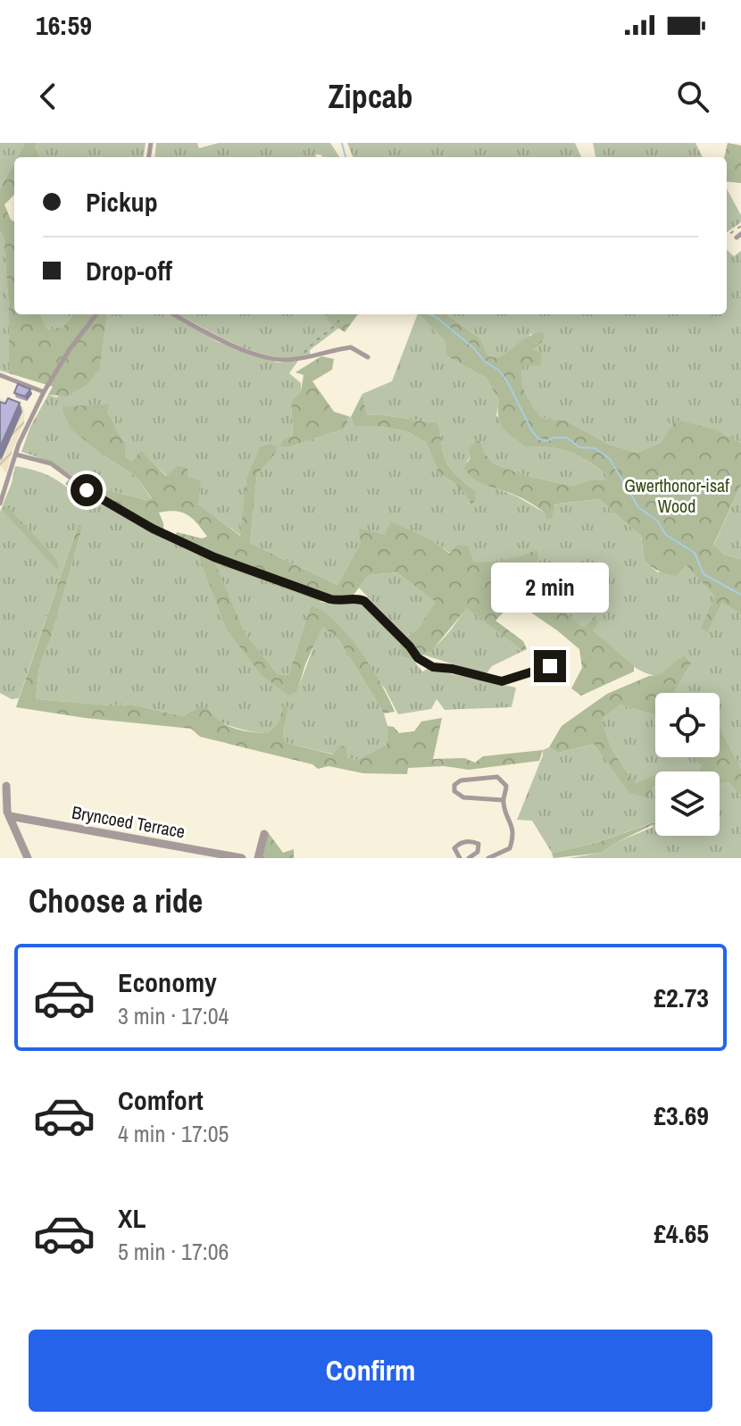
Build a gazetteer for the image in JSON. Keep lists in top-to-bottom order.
{
  "streets": {
    "street": ["Bryncoed Terrace"]
  },
  "parks": ["Gwerthonor-isaf Wood"],
  "page": {
    "status": "16:59",
    "header": "Zipcab",
    "banner": ["Pickup", "Drop-off"],
    "bubble": "2 min",
    "heading": "Choose a ride",
    "list": [
      {
        "name": "Economy",
        "note": "3 min · 17:04",
        "value": "£2.73"
      },
      {
        "name": "Comfort",
        "note": "4 min · 17:05",
        "value": "£3.69"
      },
      {
        "name": "XL",
        "note": "5 min · 17:06",
        "value": "£4.65"
      }
    ],
    "buttons": "Confirm"
  }
}
